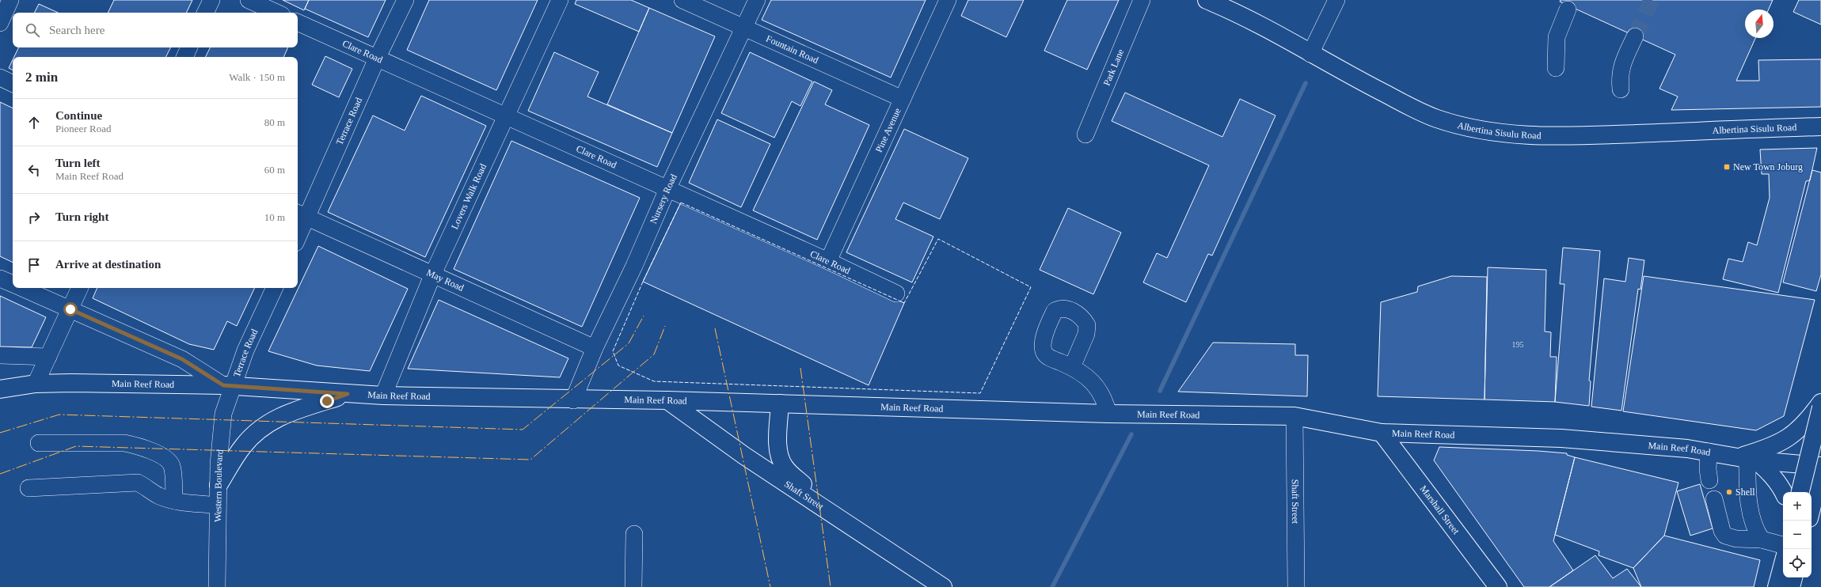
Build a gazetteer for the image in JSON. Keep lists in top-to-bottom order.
{
  "streets": {
    "main road": [
      "Albertina Sisulu Road",
      "Main Reef Road",
      "Shaft Street",
      "Marshall Street"
    ],
    "street": [
      "Fountain Road",
      "Clare Road",
      "Park Lane",
      "Terrace Road",
      "Pine Avenue",
      "Lovers Walk Road",
      "Nursery Road",
      "May Road",
      "Western Boulevard"
    ]
  },
  "crossings": [
    ["Fountain Road", "Pine Avenue"],
    ["Fountain Road", "Nursery Road"],
    ["Clare Road", "Terrace Road"],
    ["Clare Road", "Pine Avenue"],
    ["Clare Road", "Lovers Walk Road"],
    ["Clare Road", "Nursery Road"],
    ["Terrace Road", "May Road"],
    ["Terrace Road", "Main Reef Road"],
    ["Terrace Road", "Western Boulevard"],
    ["Lovers Walk Road", "May Road"],
    ["Lovers Walk Road", "Main Reef Road"],
    ["Nursery Road", "May Road"],
    ["Nursery Road", "Main Reef Road"],
    ["Main Reef Road", "Western Boulevard"],
    ["Main Reef Road", "Shaft Street"],
    ["Main Reef Road", "Marshall Street"]
  ],
  "places": {
    "transit": ["New Town Joburg"],
    "other": ["Shell"]
  },
  "house_numbers": ["195"],
  "north": "top",
  "page": {
    "search": "Search here",
    "heading": ["2 min", "Walk · 150 m"],
    "list": [
      ["Continue", "Pioneer Road", "80 m"],
      ["Turn left", "Main Reef Road", "60 m"],
      ["Turn right", "10 m"],
      "Arrive at destination"
    ],
    "map_buttons": ["+", "−"]
  }
}
